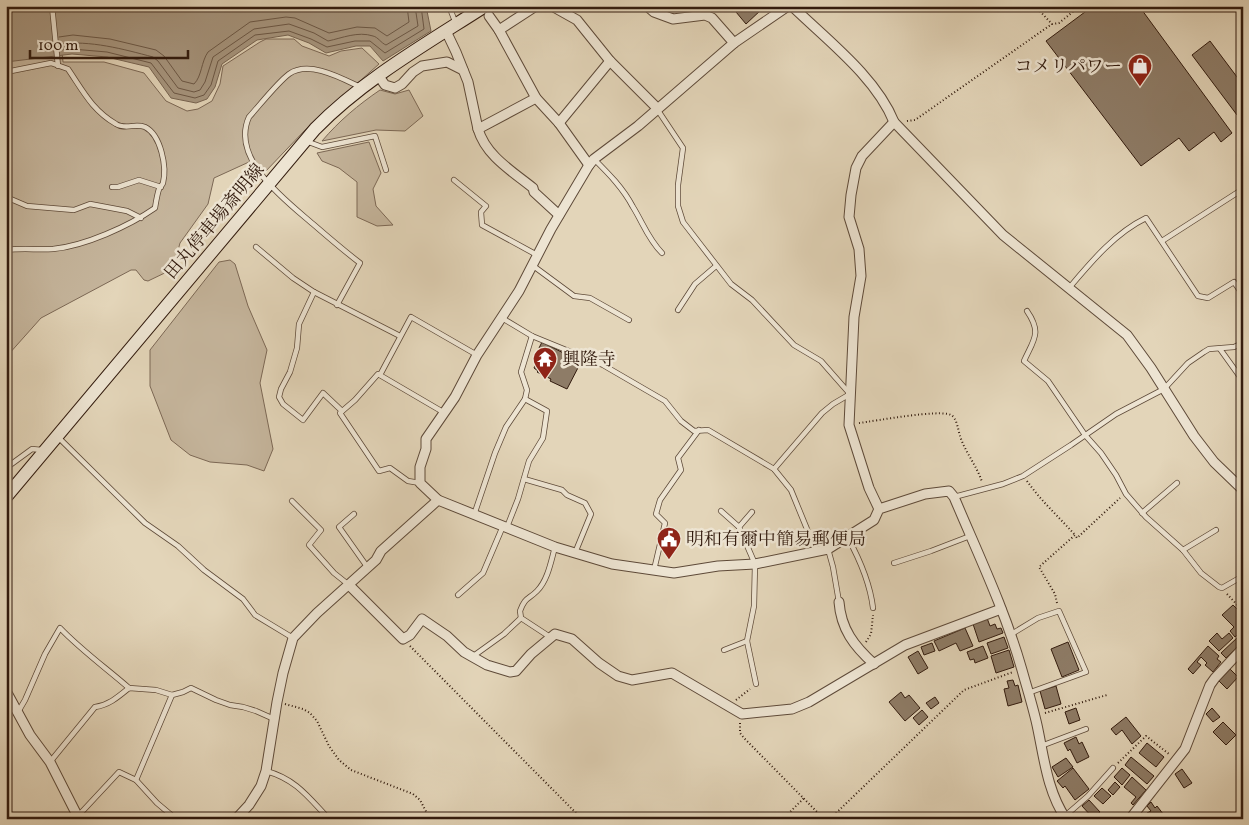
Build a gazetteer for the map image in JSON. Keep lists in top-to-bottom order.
{
  "streets": {
    "main road": ["田丸停車場斎明線"]
  },
  "places": {
    "shop": ["コメリパワー"],
    "temple": ["興隆寺"],
    "public building": ["明和有爾中簡易郵便局"]
  },
  "scale_bar": "100 m"
}
